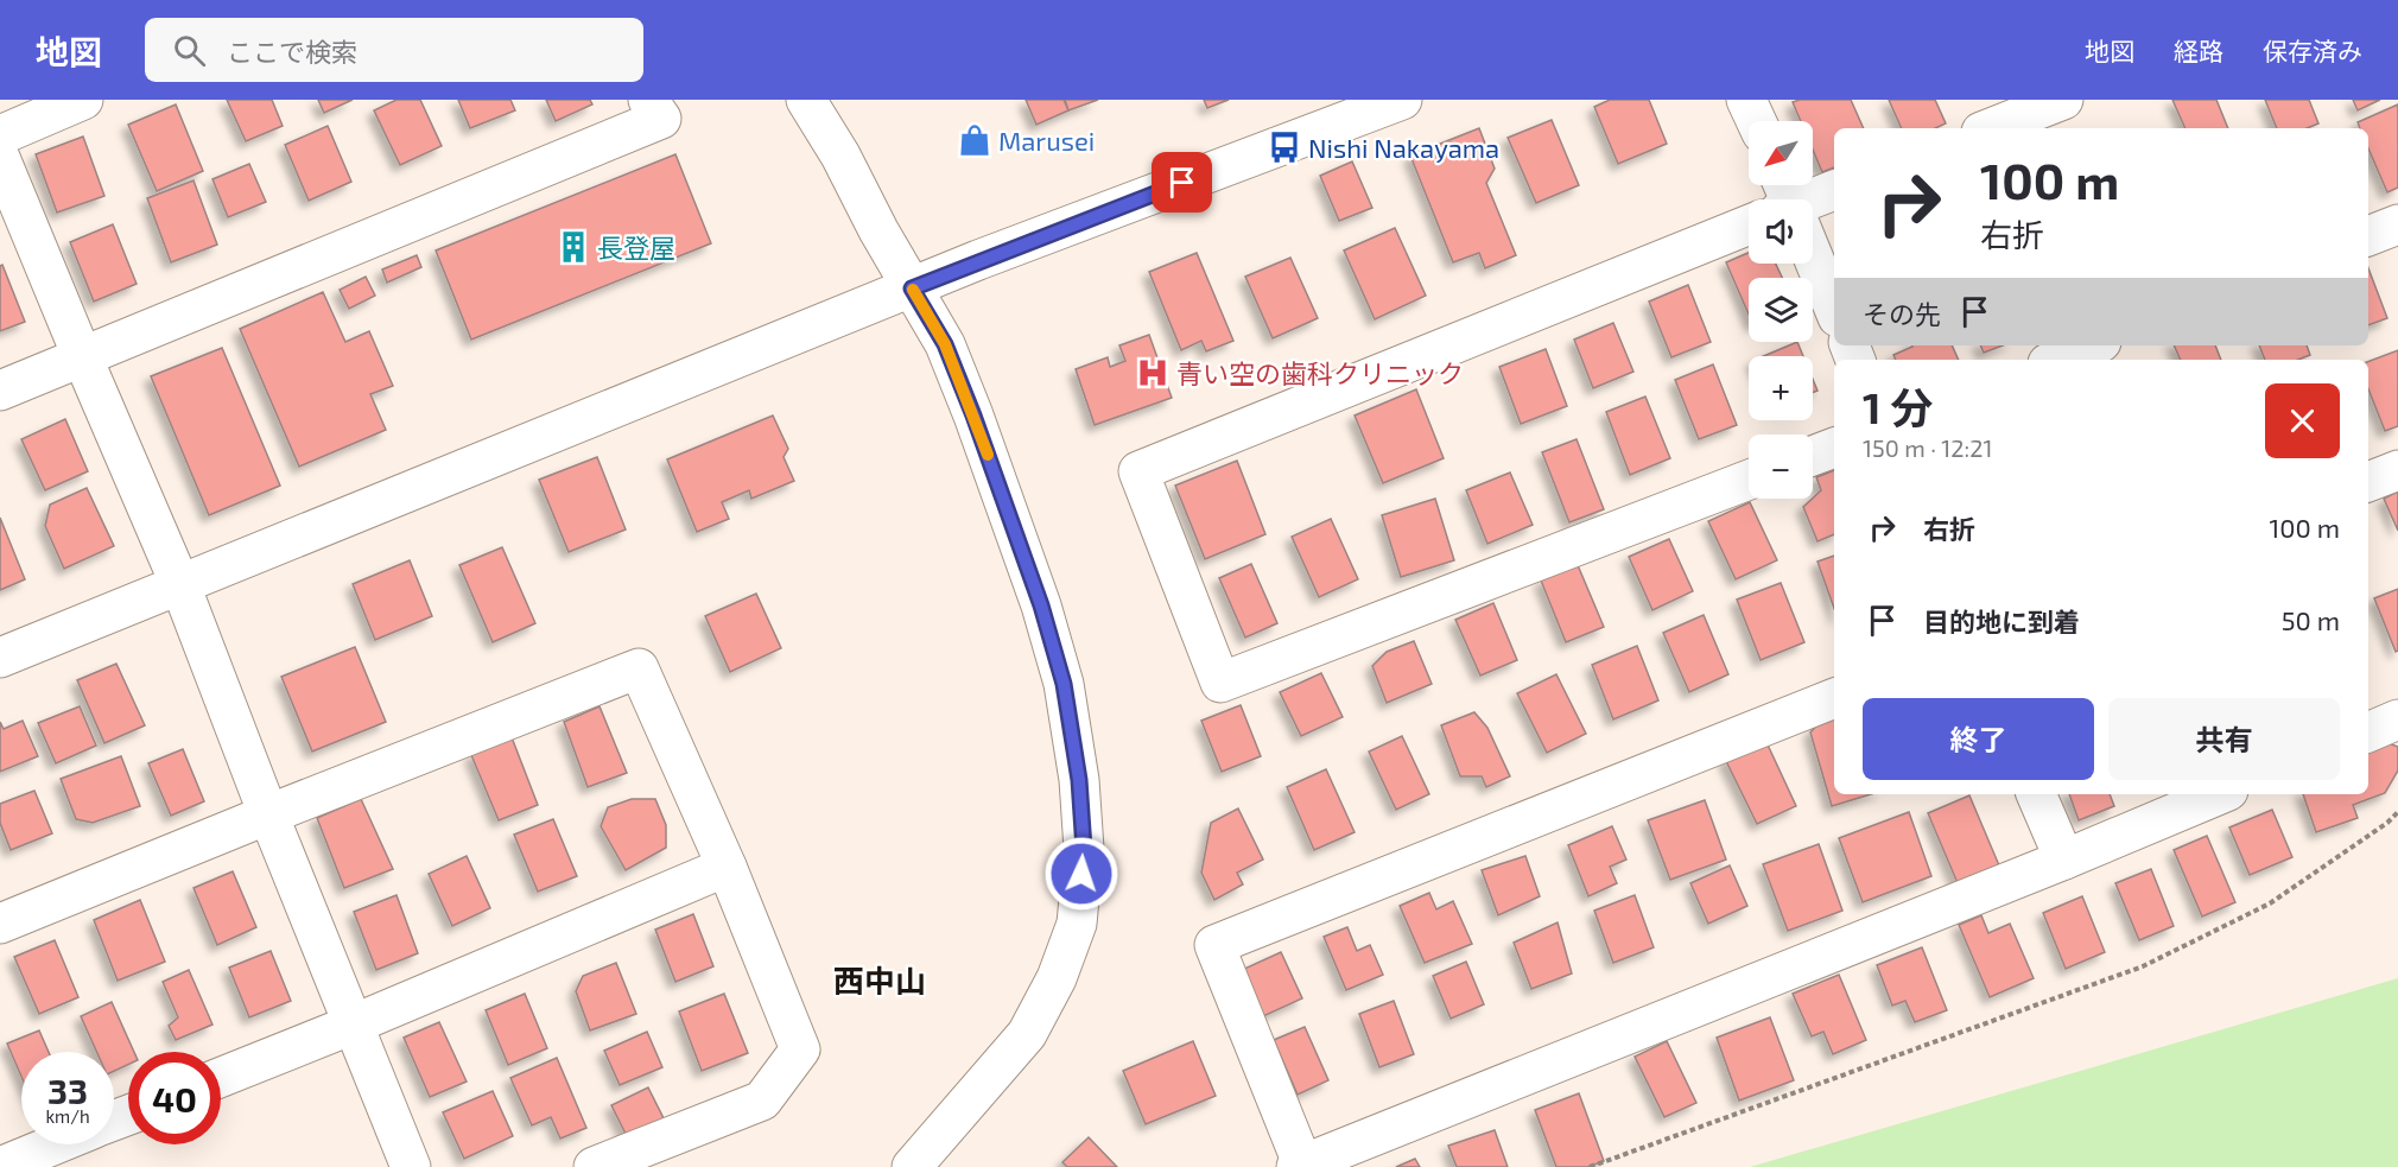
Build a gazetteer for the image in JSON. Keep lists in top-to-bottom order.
{
  "districts": ["西中山"],
  "places": {
    "shop": ["Marusei"],
    "bus stop": ["Nishi Nakayama"],
    "building": ["長登屋"],
    "hospital": ["青い空の歯科クリニック"]
  },
  "north": "bottom left",
  "page": {
    "header": "地図",
    "search": "ここで検索",
    "nav": ["地図", "経路", "保存済み"],
    "map_buttons": ["+", "−"],
    "turn": ["100 m", "右折"],
    "then": "その先",
    "heading": ["1 分", "150 m · 12:21"],
    "list": [
      {
        "name": "右折",
        "value": "100 m"
      },
      {
        "name": "目的地に到着",
        "value": "50 m"
      }
    ],
    "buttons": ["終了", "共有"],
    "speed": "33 km/h",
    "limit": "40"
  }
}
